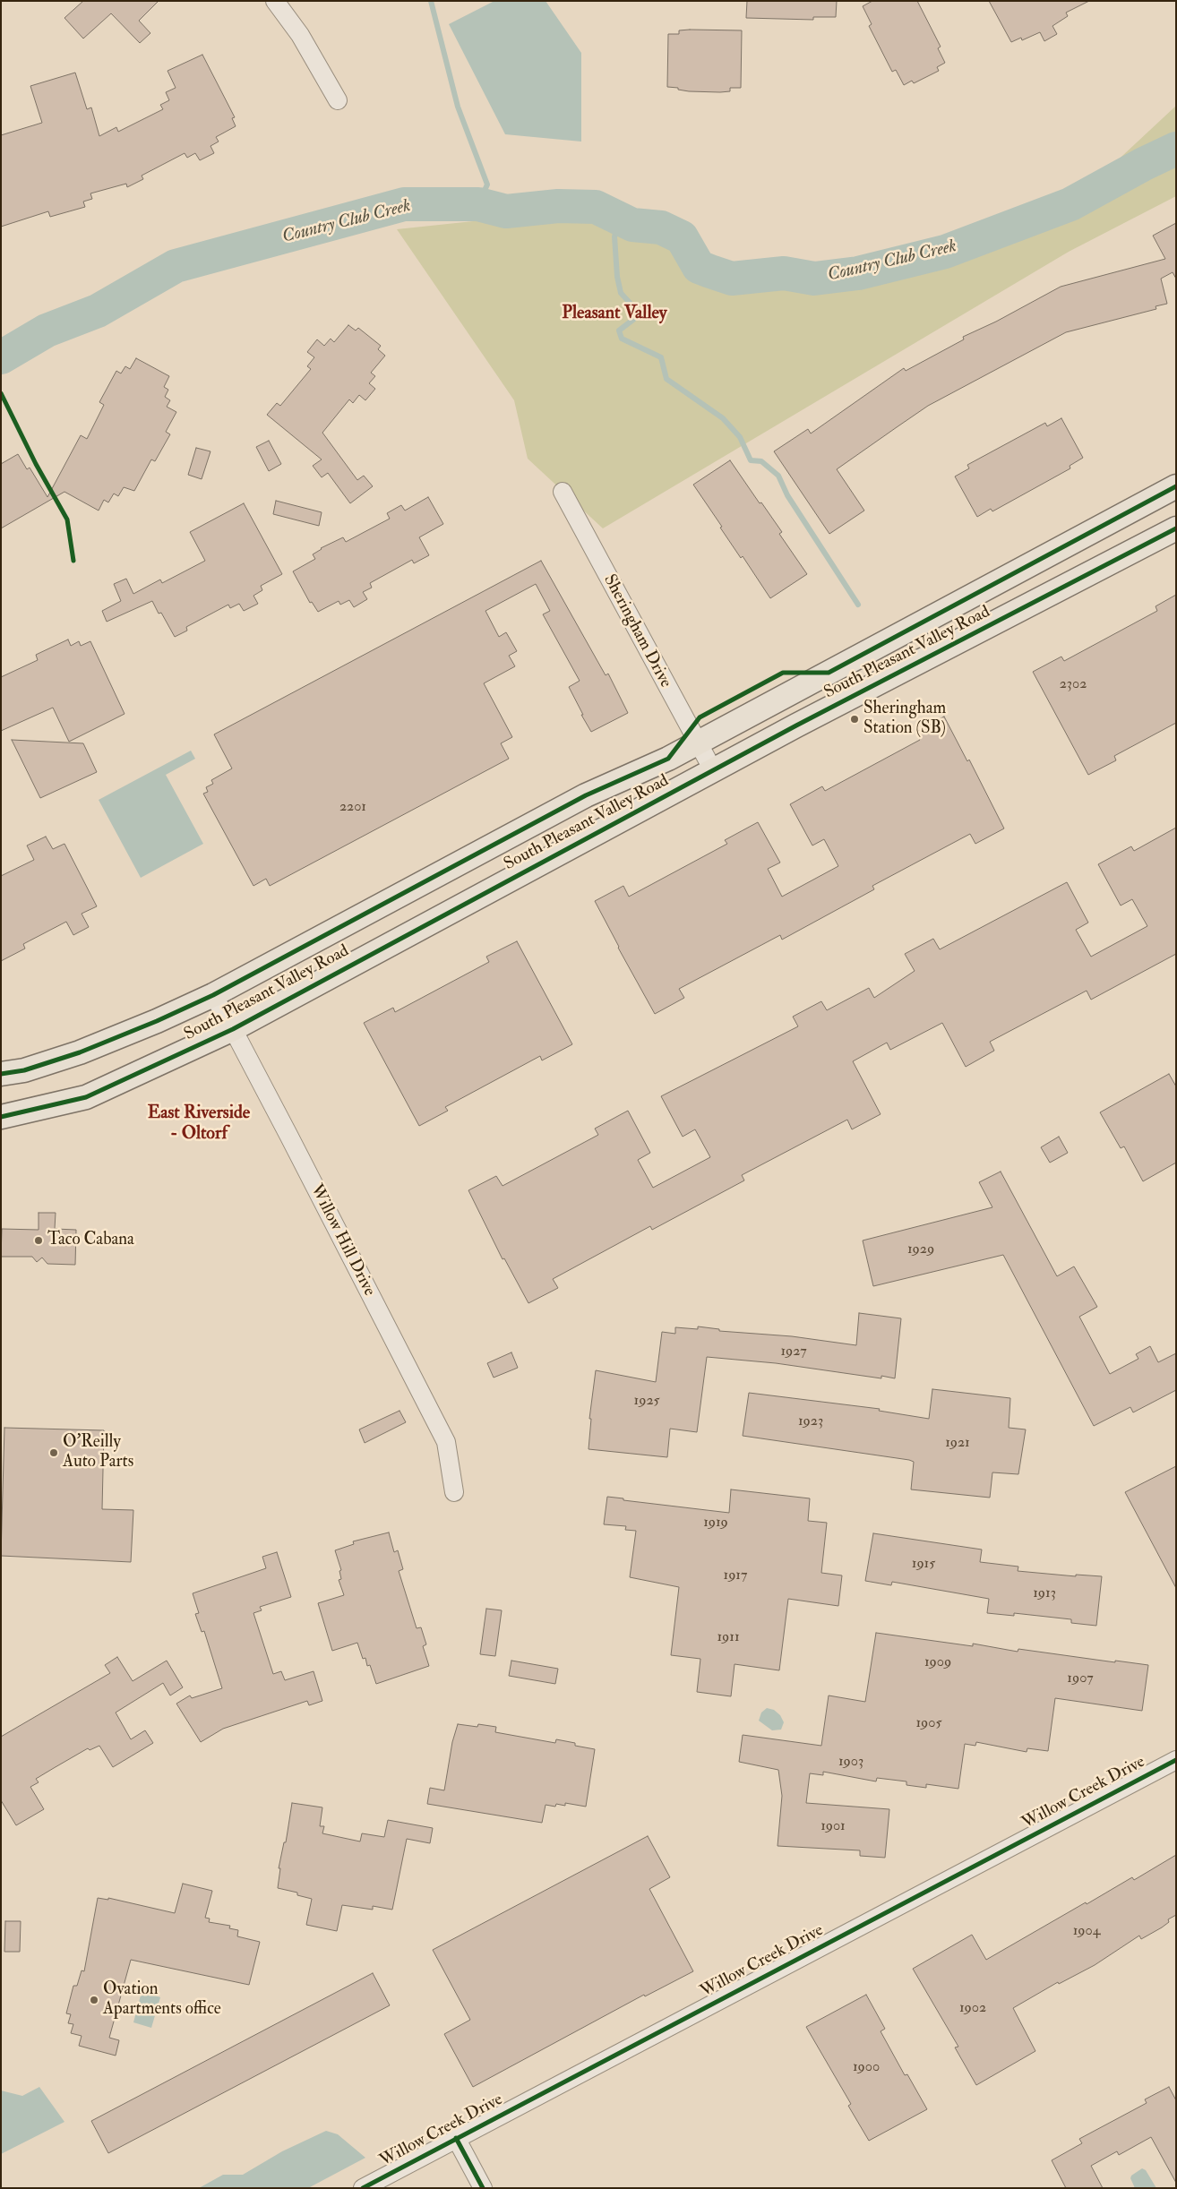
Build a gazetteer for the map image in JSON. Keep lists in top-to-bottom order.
{
  "streets": {
    "main road": ["South Pleasant Valley Road"],
    "street": ["Sheringham Drive", "Willow Hill Drive", "Willow Creek Drive"]
  },
  "crossings": [
    ["Sheringham Drive", "South Pleasant Valley Road"],
    ["South Pleasant Valley Road", "Willow Hill Drive"]
  ],
  "districts": ["Pleasant Valley", "East Riverside - Oltorf"],
  "water": ["Country Club Creek"],
  "places": [
    "Sheringham Station (SB)",
    "Taco Cabana",
    "O'Reilly Auto Parts",
    "Ovation Apartments office"
  ],
  "house_numbers": [
    "2302",
    "2201",
    "1929",
    "1927",
    "1925",
    "1923",
    "1921",
    "1919",
    "1915",
    "1917",
    "1913",
    "1911",
    "1909",
    "1907",
    "1905",
    "1903",
    "1901",
    "1904",
    "1902",
    "1900"
  ]
}
